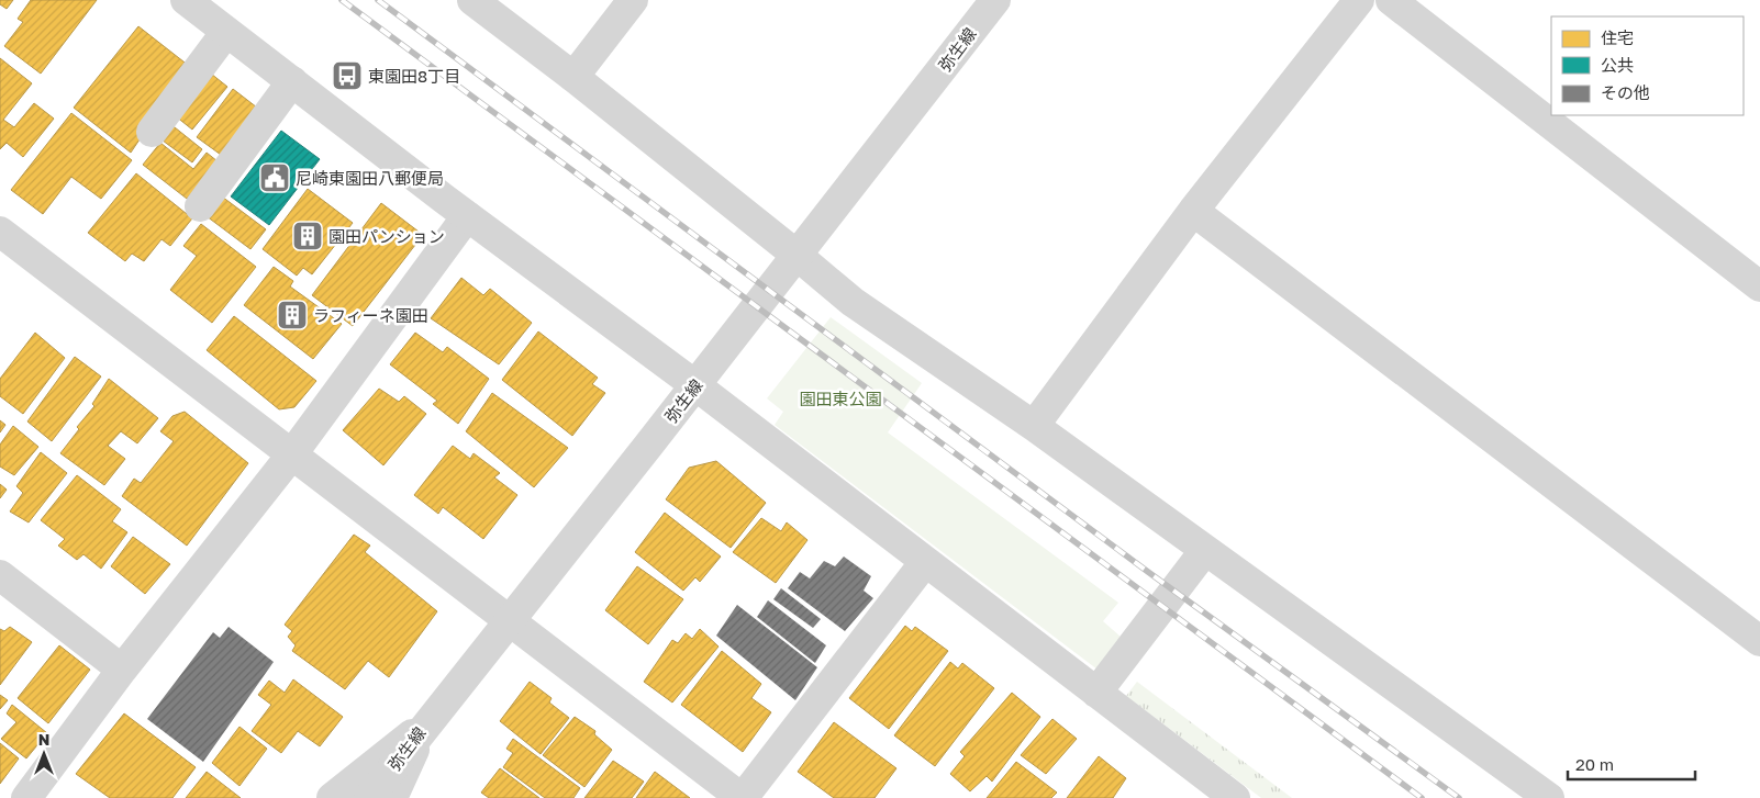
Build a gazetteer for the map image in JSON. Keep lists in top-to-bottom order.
{
  "streets": {
    "street": ["弥生線"]
  },
  "parks": ["園田東公園"],
  "places": {
    "bus stop": ["東園田8丁目"],
    "public building": ["尼崎東園田八郵便局"],
    "building": ["園田パンション", "ラフィーネ園田"]
  },
  "legend": ["住宅", "公共", "その他"],
  "scale_bar": "20 m",
  "north": "top"
}
